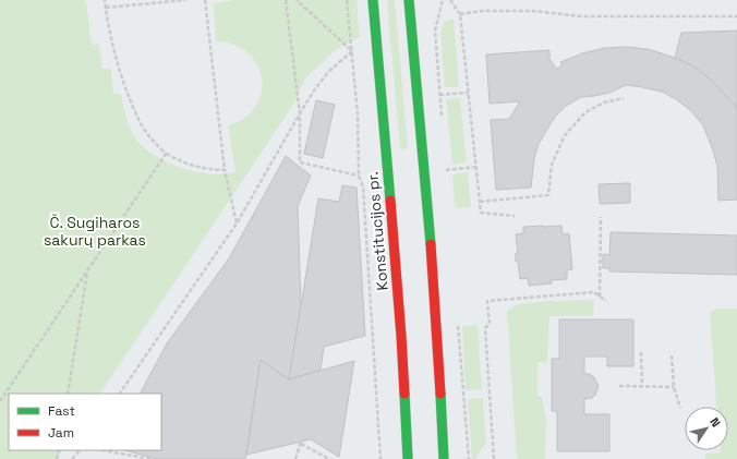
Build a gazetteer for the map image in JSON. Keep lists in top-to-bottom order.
{
  "streets": {
    "main road": ["Konstitucijos pr."]
  },
  "parks": ["Č. Sugiharos sakurų parkas"],
  "legend": ["Fast", "Jam"],
  "north": "top right"
}
